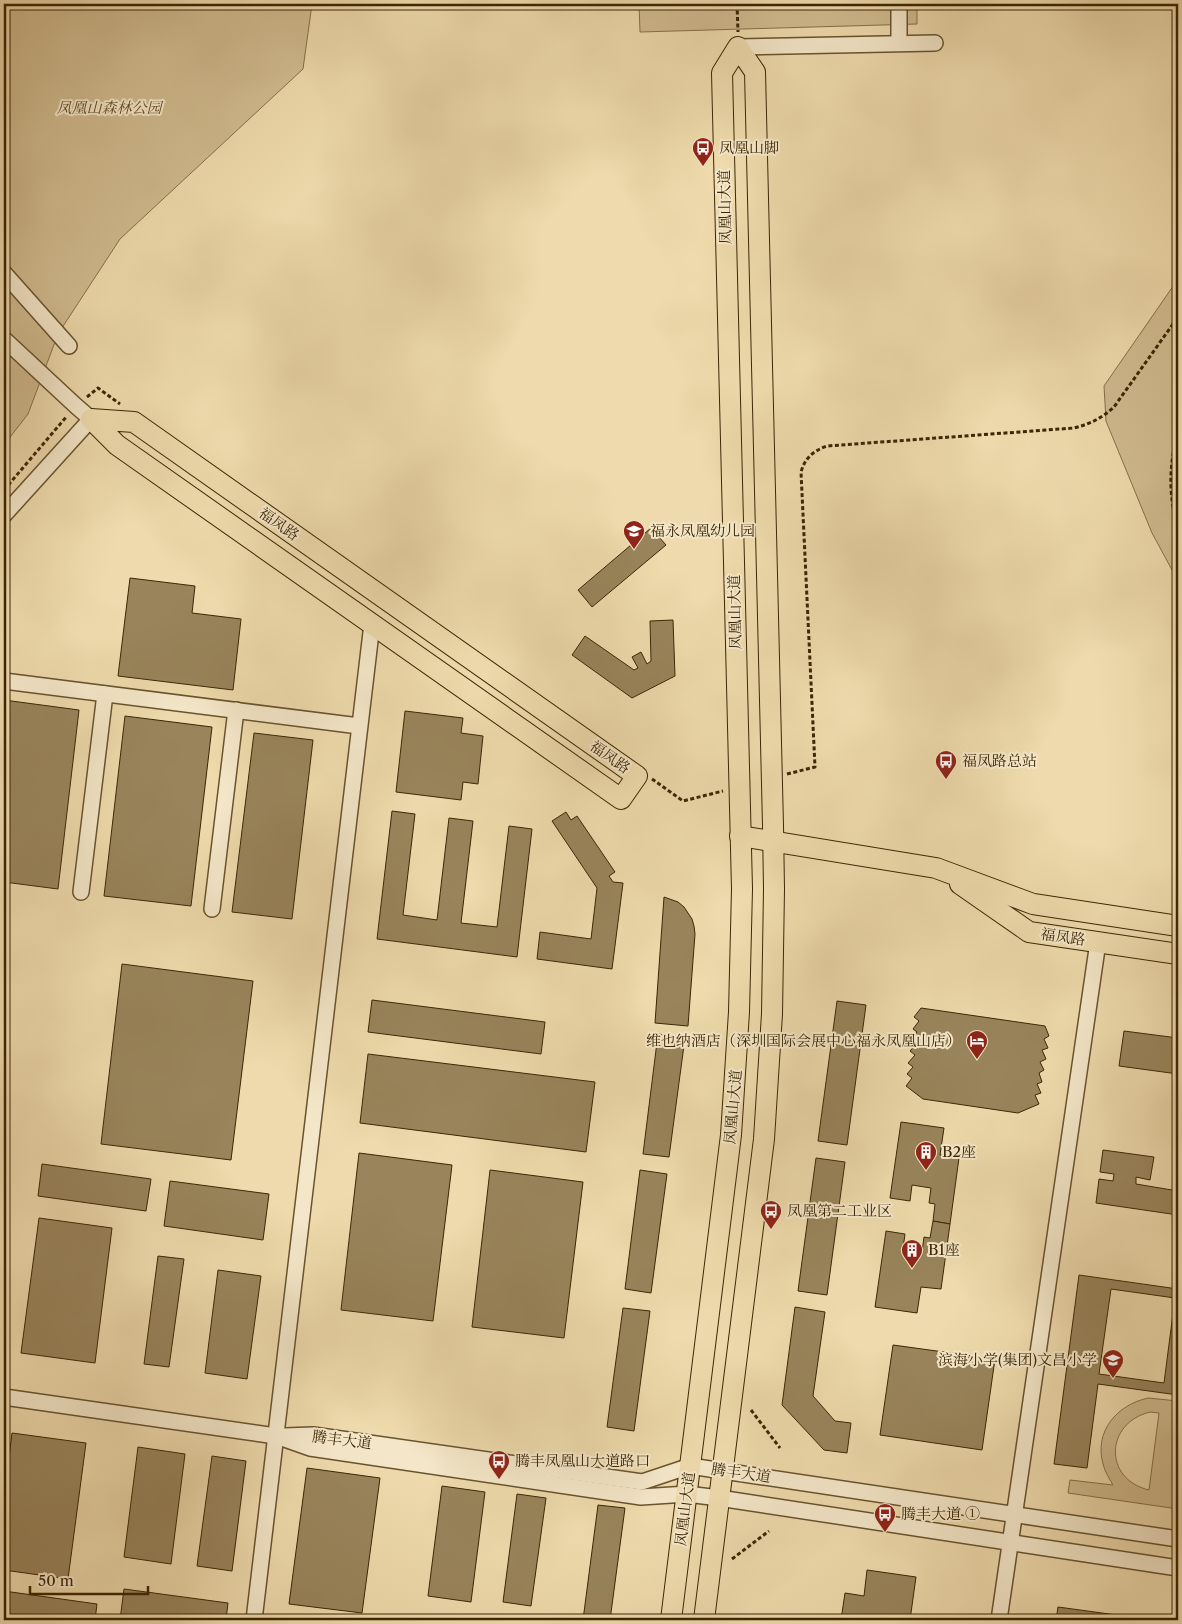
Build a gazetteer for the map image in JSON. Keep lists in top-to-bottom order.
{
  "streets": {
    "main road": ["凤凰山大道", "福凤路"],
    "street": ["腾丰大道"]
  },
  "crossings": [
    ["凤凰山大道", "福凤路"],
    ["凤凰山大道", "腾丰大道"]
  ],
  "parks": ["凤凰山森林公园"],
  "places": {
    "bus stop": [
      "凤凰山脚",
      "福凤路总站",
      "凤凰第二工业区",
      "腾丰凤凰山大道路口",
      "腾丰大道 ①"
    ],
    "school or university": ["福永凤凰幼儿园", "滨海小学(集团)文昌小学"],
    "hotel": ["维也纳酒店（深圳国际会展中心福永凤凰山店）"],
    "building": ["B2座", "B1座"]
  },
  "scale_bar": "50 m"
}
